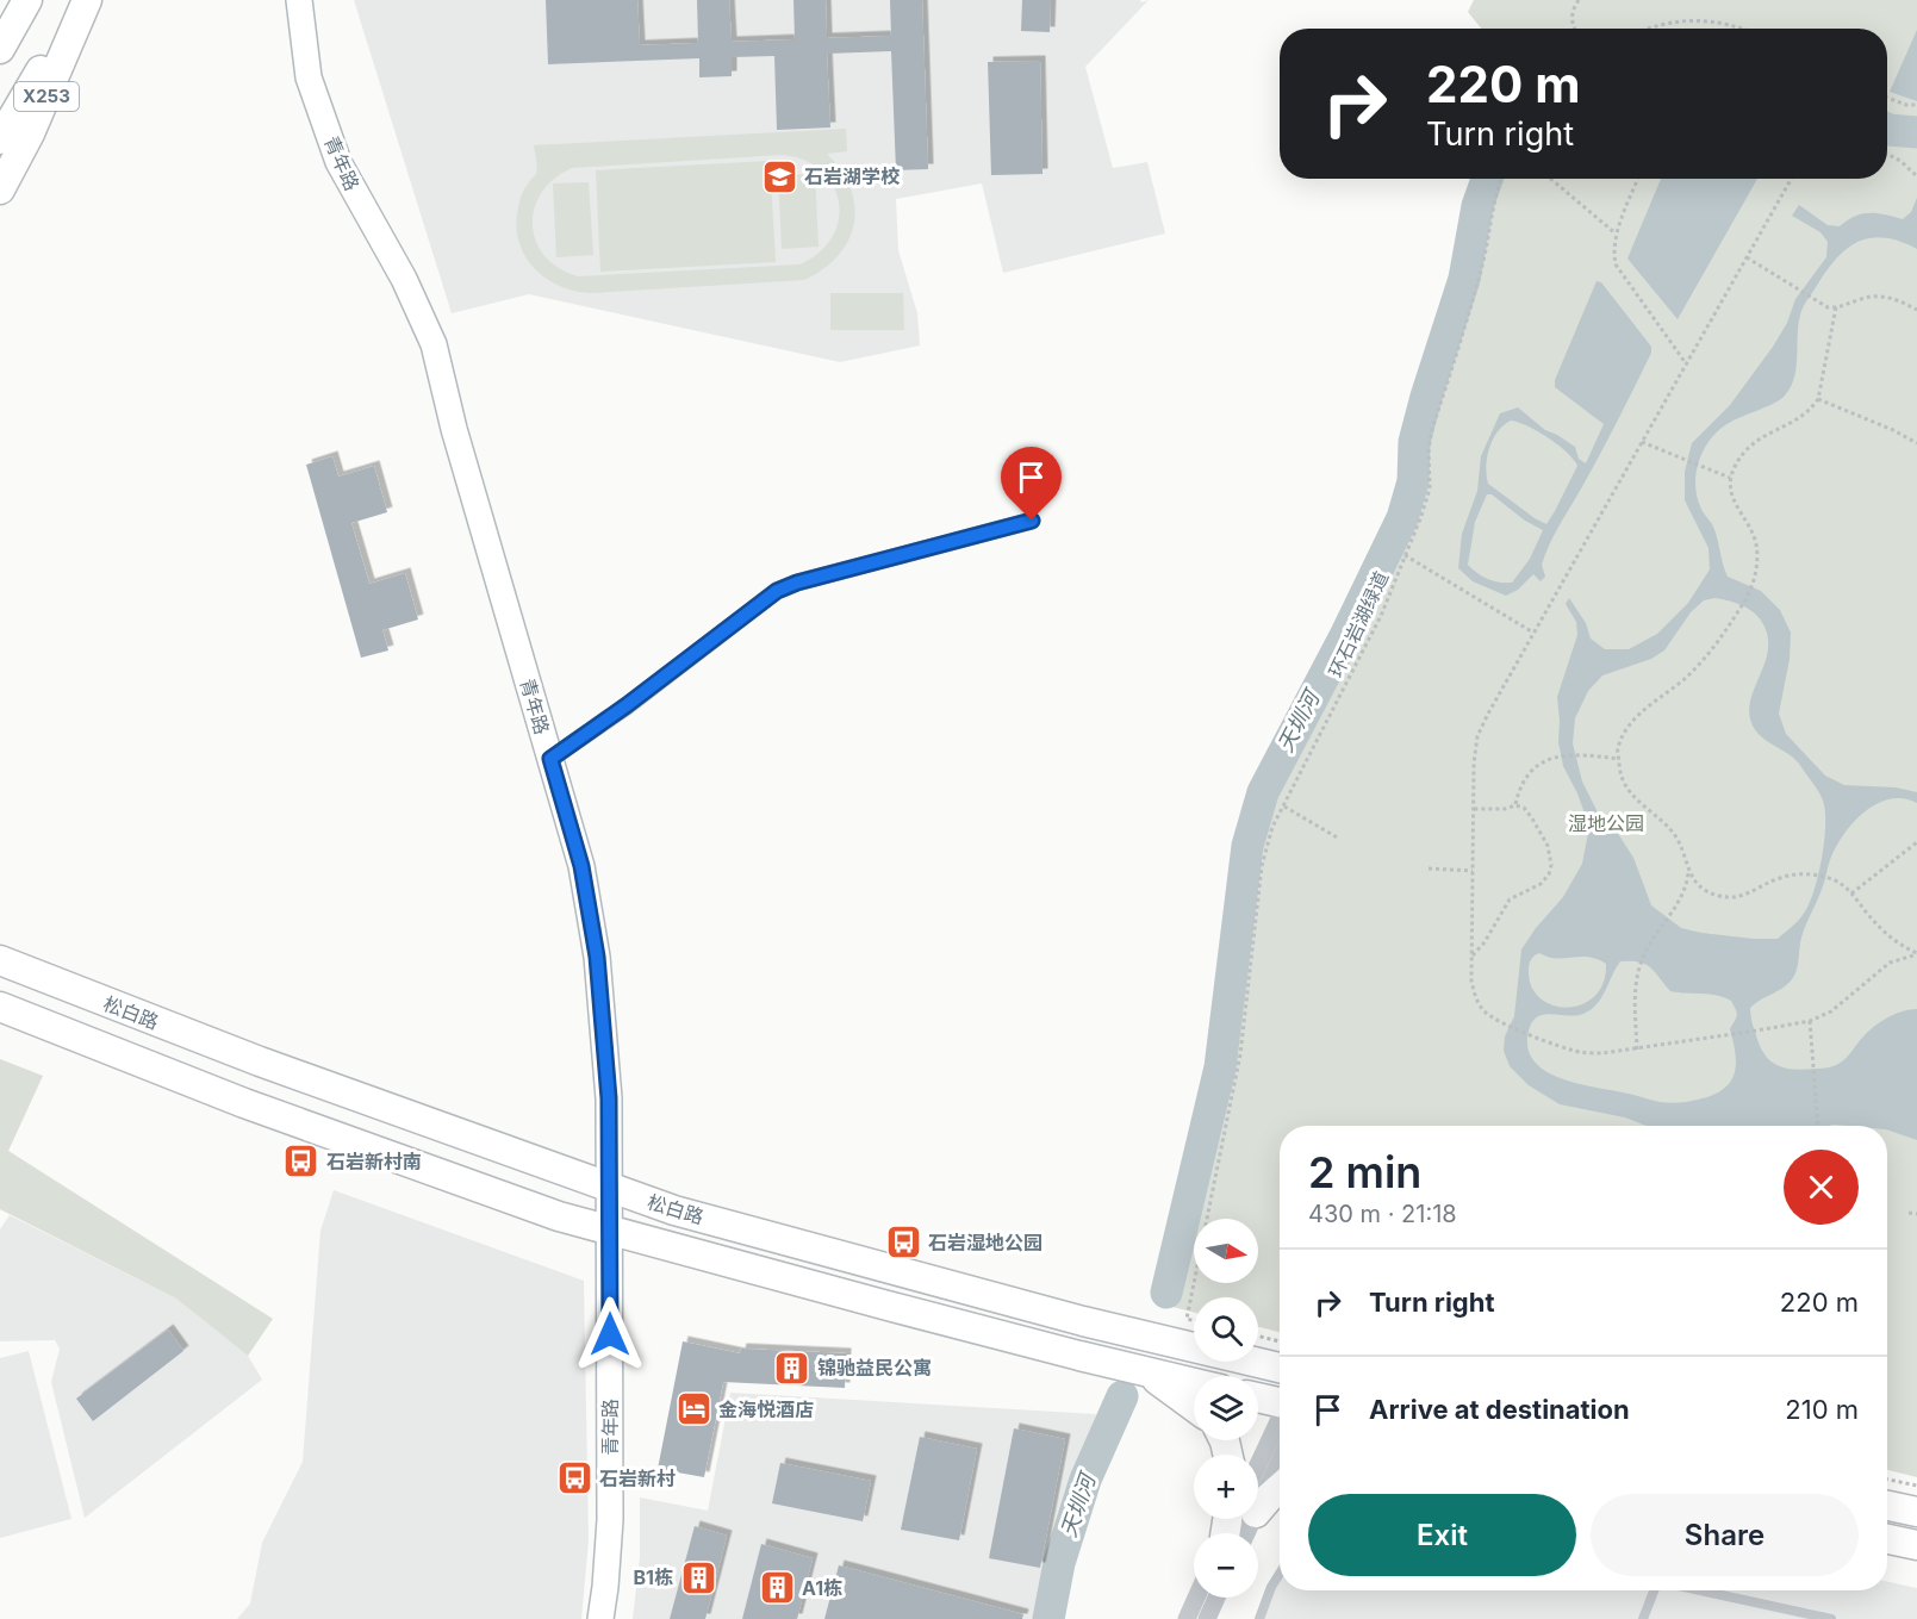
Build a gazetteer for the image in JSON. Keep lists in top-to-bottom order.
{
  "streets": {
    "main road": ["X253", "松白路"],
    "street": ["青年路"],
    "path": ["环石岩湖绿道"]
  },
  "crossings": [
    ["青年路", "松白路"]
  ],
  "water": ["天圳河"],
  "parks": ["湿地公园"],
  "places": {
    "school or university": ["石岩湖学校"],
    "bus stop": ["石岩新村南", "石岩湿地公园", "石岩新村"],
    "building": ["锦驰益民公寓", "B1栋", "A1栋"],
    "hotel": ["金海悦酒店"]
  },
  "north": "right",
  "page": {
    "turn": ["220 m", "Turn right"],
    "heading": ["2 min", "430 m · 21:18"],
    "map_buttons": ["+", "−"],
    "list": [
      {
        "name": "Turn right",
        "value": "220 m"
      },
      {
        "name": "Arrive at destination",
        "value": "210 m"
      }
    ],
    "buttons": ["Exit", "Share"]
  }
}
